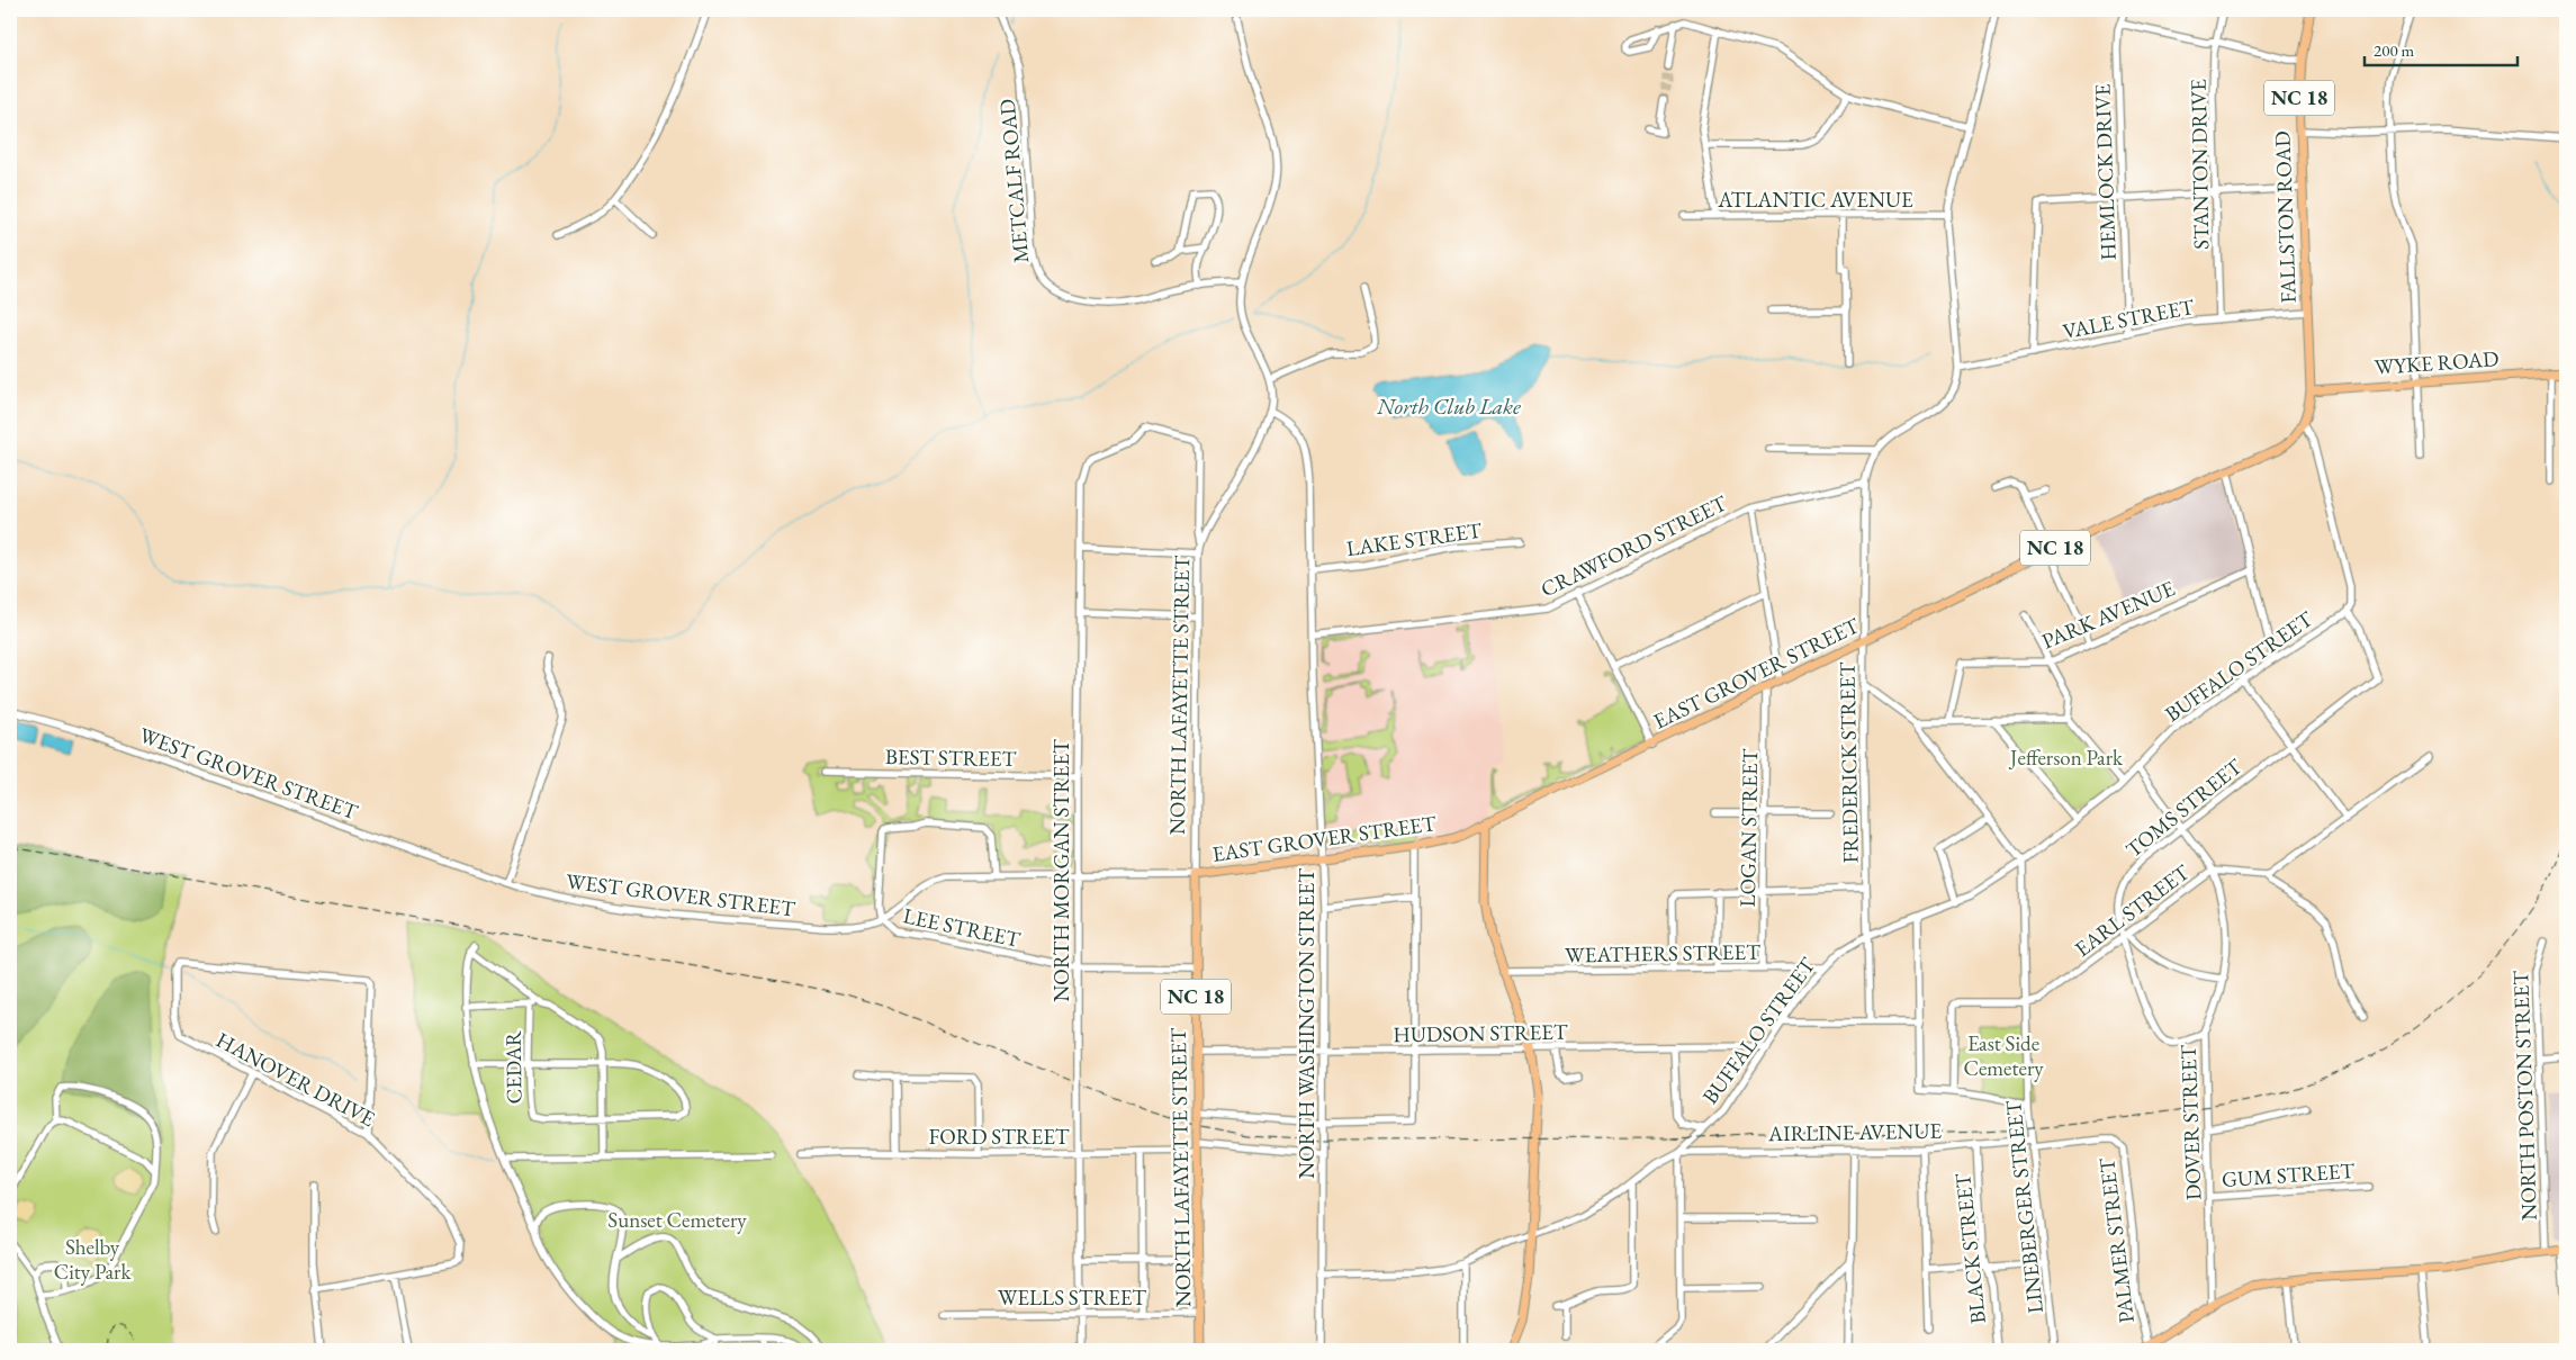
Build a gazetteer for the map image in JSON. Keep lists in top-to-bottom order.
{
  "streets": {
    "main road": [
      "NC 18",
      "FALLSTON ROAD",
      "WYKE ROAD",
      "EAST GROVER STREET",
      "NORTH LAFAYETTE STREET"
    ],
    "street": [
      "STANTON DRIVE",
      "HEMLOCK DRIVE",
      "METCALF ROAD",
      "ATLANTIC AVENUE",
      "VALE STREET",
      "LAKE STREET",
      "CRAWFORD STREET",
      "PARK AVENUE",
      "BUFFALO STREET",
      "BEST STREET",
      "FREDERICK STREET",
      "WEST GROVER STREET",
      "TOMS STREET",
      "LOGAN STREET",
      "NORTH MORGAN STREET",
      "EARL STREET",
      "LEE STREET",
      "WEATHERS STREET",
      "NORTH WASHINGTON STREET",
      "HUDSON STREET",
      "CEDAR",
      "HANOVER DRIVE",
      "NORTH POSTON STREET",
      "DOVER STREET",
      "AIRLINE AVENUE",
      "FORD STREET",
      "GUM STREET",
      "LINEBERGER STREET",
      "PALMER STREET",
      "BLACK STREET",
      "WELLS STREET"
    ]
  },
  "crossings": [
    ["STANTON DRIVE", "VALE STREET"],
    ["HEMLOCK DRIVE", "VALE STREET"],
    ["METCALF ROAD", "NORTH LAFAYETTE STREET"],
    ["ATLANTIC AVENUE", "FREDERICK STREET"],
    ["FALLSTON ROAD", "VALE STREET"],
    ["FALLSTON ROAD", "WYKE ROAD"],
    ["FALLSTON ROAD", "EAST GROVER STREET"],
    ["VALE STREET", "FREDERICK STREET"],
    ["LAKE STREET", "NORTH WASHINGTON STREET"],
    ["CRAWFORD STREET", "FREDERICK STREET"],
    ["CRAWFORD STREET", "NORTH WASHINGTON STREET"],
    ["BUFFALO STREET", "FREDERICK STREET"],
    ["BUFFALO STREET", "TOMS STREET"],
    ["BUFFALO STREET", "WEATHERS STREET"],
    ["BUFFALO STREET", "HUDSON STREET"],
    ["BUFFALO STREET", "DOVER STREET"],
    ["BUFFALO STREET", "AIRLINE AVENUE"],
    ["BUFFALO STREET", "LINEBERGER STREET"],
    ["EAST GROVER STREET", "NORTH LAFAYETTE STREET"],
    ["EAST GROVER STREET", "FREDERICK STREET"],
    ["EAST GROVER STREET", "WEST GROVER STREET"],
    ["EAST GROVER STREET", "LOGAN STREET"],
    ["EAST GROVER STREET", "NORTH WASHINGTON STREET"],
    ["NORTH LAFAYETTE STREET", "WEST GROVER STREET"],
    ["NORTH LAFAYETTE STREET", "NORTH MORGAN STREET"],
    ["NORTH LAFAYETTE STREET", "LEE STREET"],
    ["NORTH LAFAYETTE STREET", "NORTH WASHINGTON STREET"],
    ["NORTH LAFAYETTE STREET", "HUDSON STREET"],
    ["NORTH LAFAYETTE STREET", "FORD STREET"],
    ["NORTH LAFAYETTE STREET", "WELLS STREET"],
    ["BEST STREET", "NORTH MORGAN STREET"],
    ["WEST GROVER STREET", "NORTH MORGAN STREET"],
    ["WEST GROVER STREET", "LEE STREET"],
    ["TOMS STREET", "EARL STREET"],
    ["TOMS STREET", "DOVER STREET"],
    ["LOGAN STREET", "WEATHERS STREET"],
    ["NORTH MORGAN STREET", "LEE STREET"],
    ["NORTH MORGAN STREET", "FORD STREET"],
    ["NORTH MORGAN STREET", "WELLS STREET"],
    ["EARL STREET", "DOVER STREET"],
    ["EARL STREET", "LINEBERGER STREET"],
    ["NORTH WASHINGTON STREET", "HUDSON STREET"],
    ["NORTH WASHINGTON STREET", "FORD STREET"],
    ["DOVER STREET", "GUM STREET"],
    ["AIRLINE AVENUE", "LINEBERGER STREET"],
    ["AIRLINE AVENUE", "PALMER STREET"],
    ["AIRLINE AVENUE", "BLACK STREET"]
  ],
  "water": ["North Club Lake"],
  "parks": [
    "Jefferson Park",
    "East Side Cemetery",
    "Sunset Cemetery",
    "Shelby City Park"
  ],
  "scale_bar": "200 m"
}
